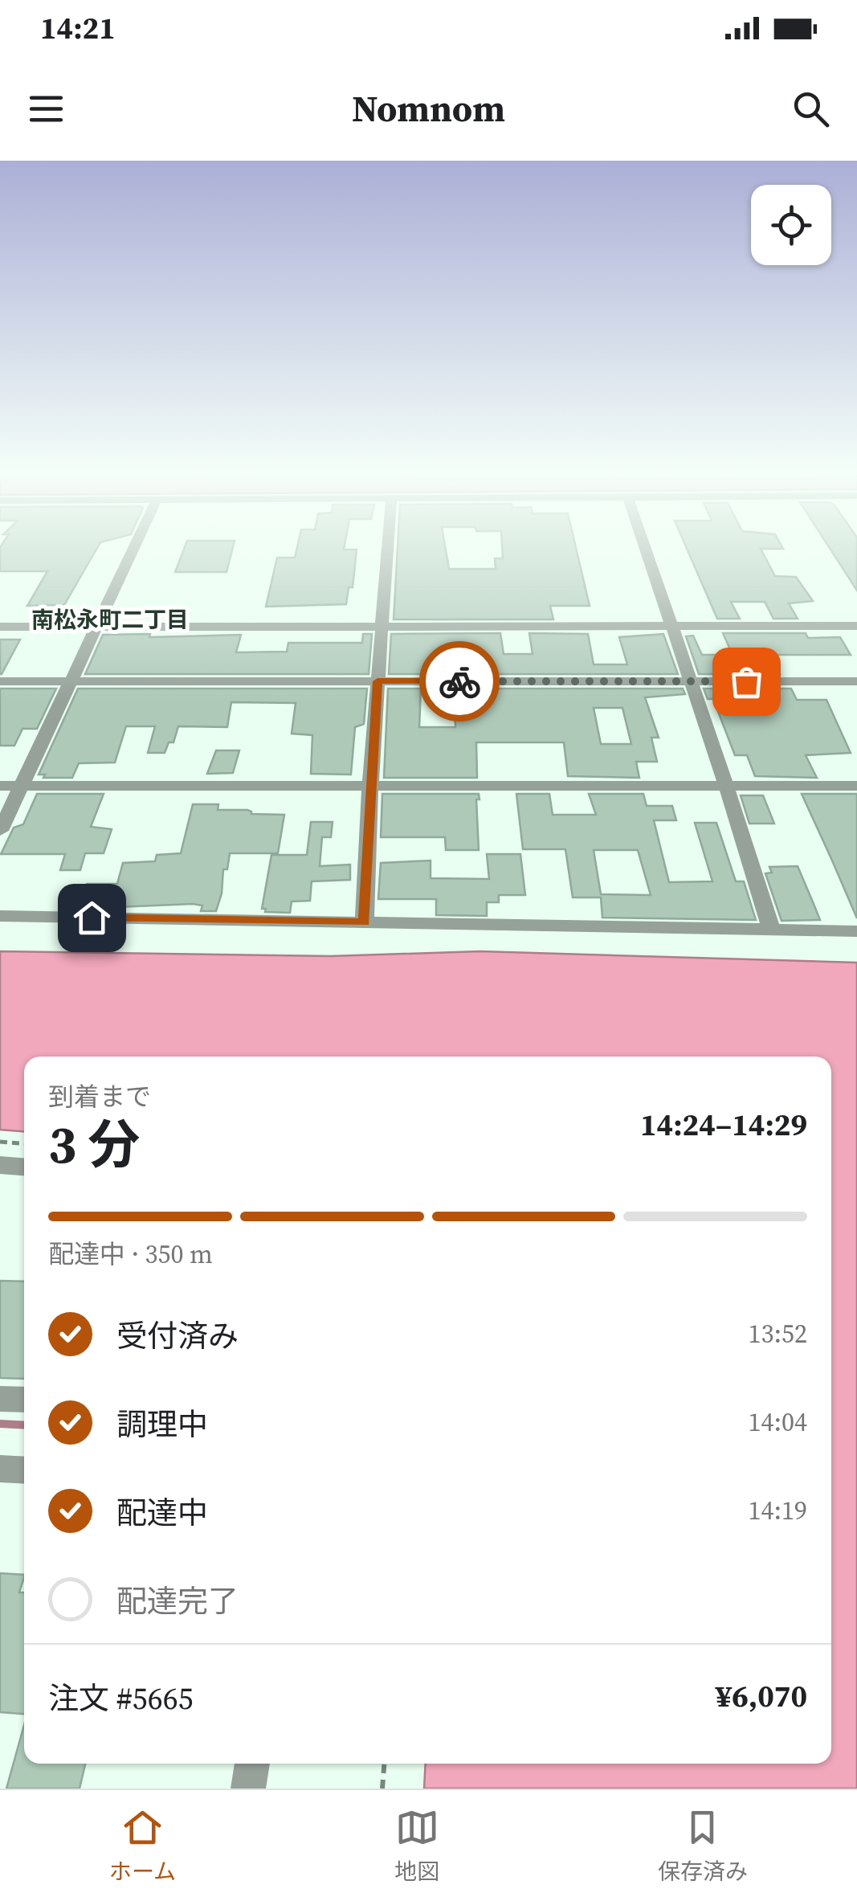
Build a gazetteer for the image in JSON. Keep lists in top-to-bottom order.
{
  "districts": ["南松永町二丁目"],
  "page": {
    "status": "14:21",
    "header": "Nomnom",
    "heading": ["3 分", "到着まで", "14:24–14:29"],
    "panel": ["注文 #5665", "¥6,070"],
    "bar": "配達中 · 350 m",
    "list": [
      ["受付済み", "13:52"],
      ["調理中", "14:04"],
      ["配達中", "14:19"],
      "配達完了"
    ],
    "tabs": ["ホーム", "地図", "保存済み"]
  }
}
